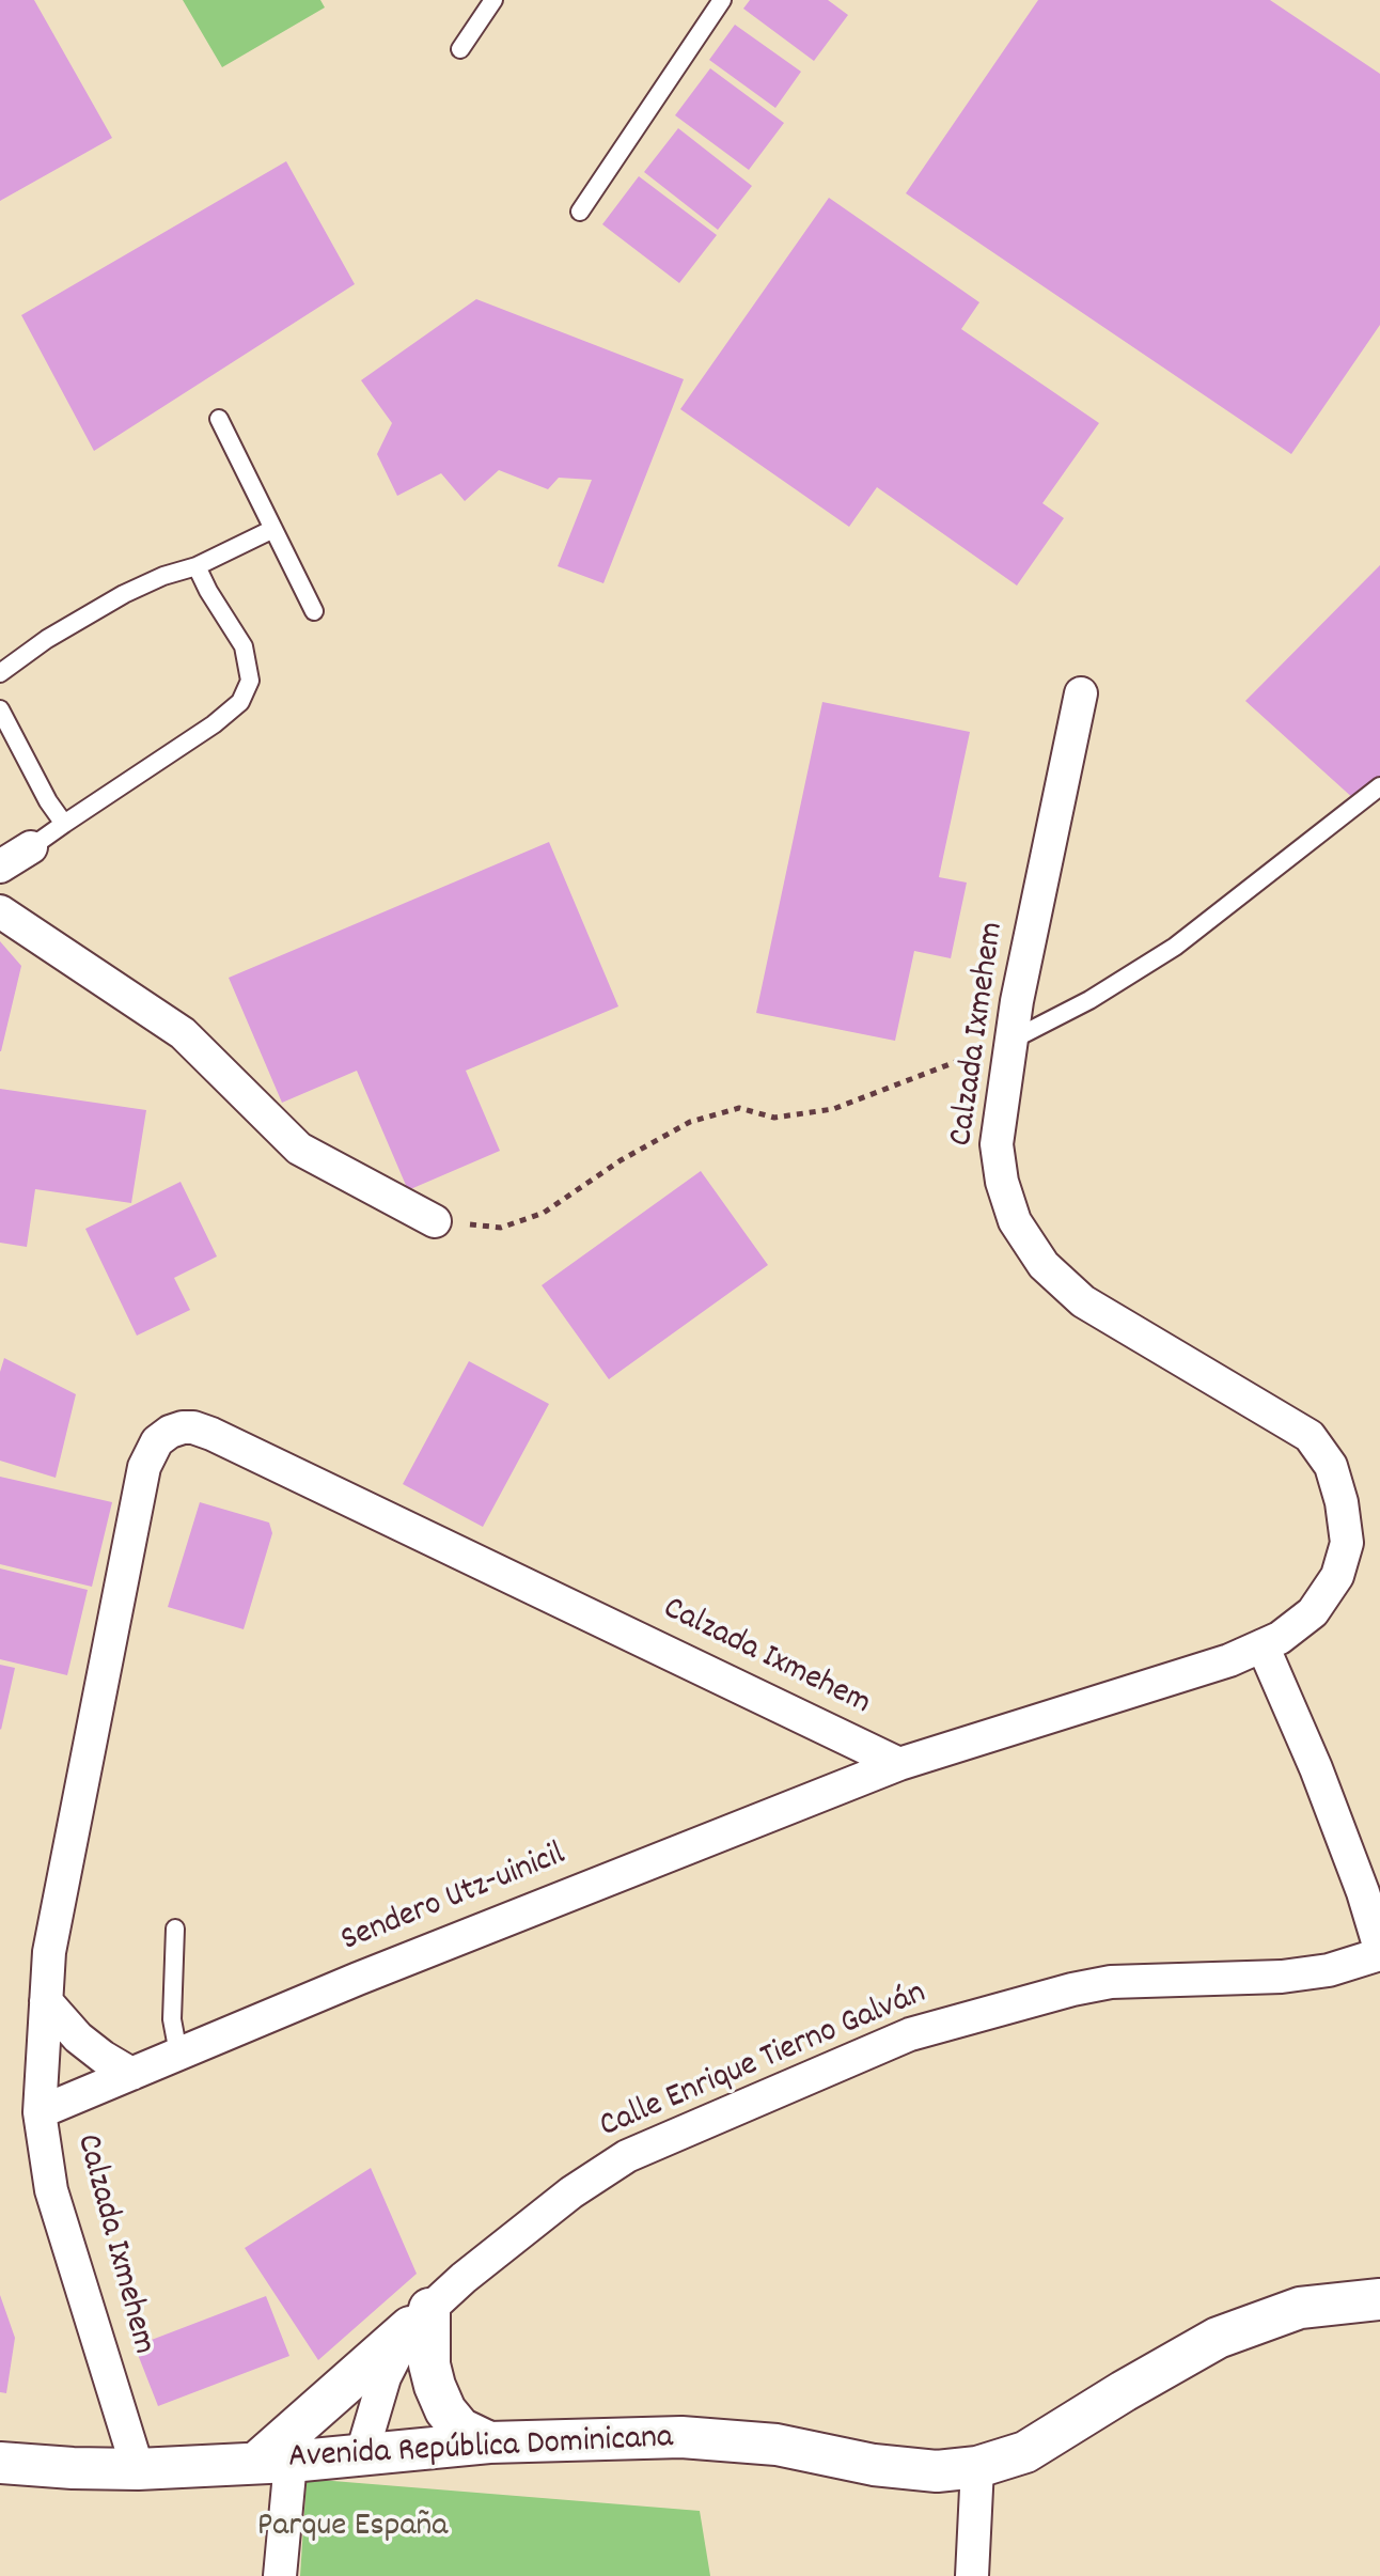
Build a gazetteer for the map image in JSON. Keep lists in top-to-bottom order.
{
  "streets": {
    "street": [
      "Calzada Ixmehem",
      "Sendero Utz-uinicil",
      "Calle Enrique Tierno Galván",
      "Avenida República Dominicana"
    ]
  },
  "crossings": [
    ["Calzada Ixmehem", "Sendero Utz-uinicil"],
    ["Calzada Ixmehem", "Avenida República Dominicana"],
    ["Calle Enrique Tierno Galván", "Avenida República Dominicana"]
  ],
  "parks": ["Parque España"]
}
